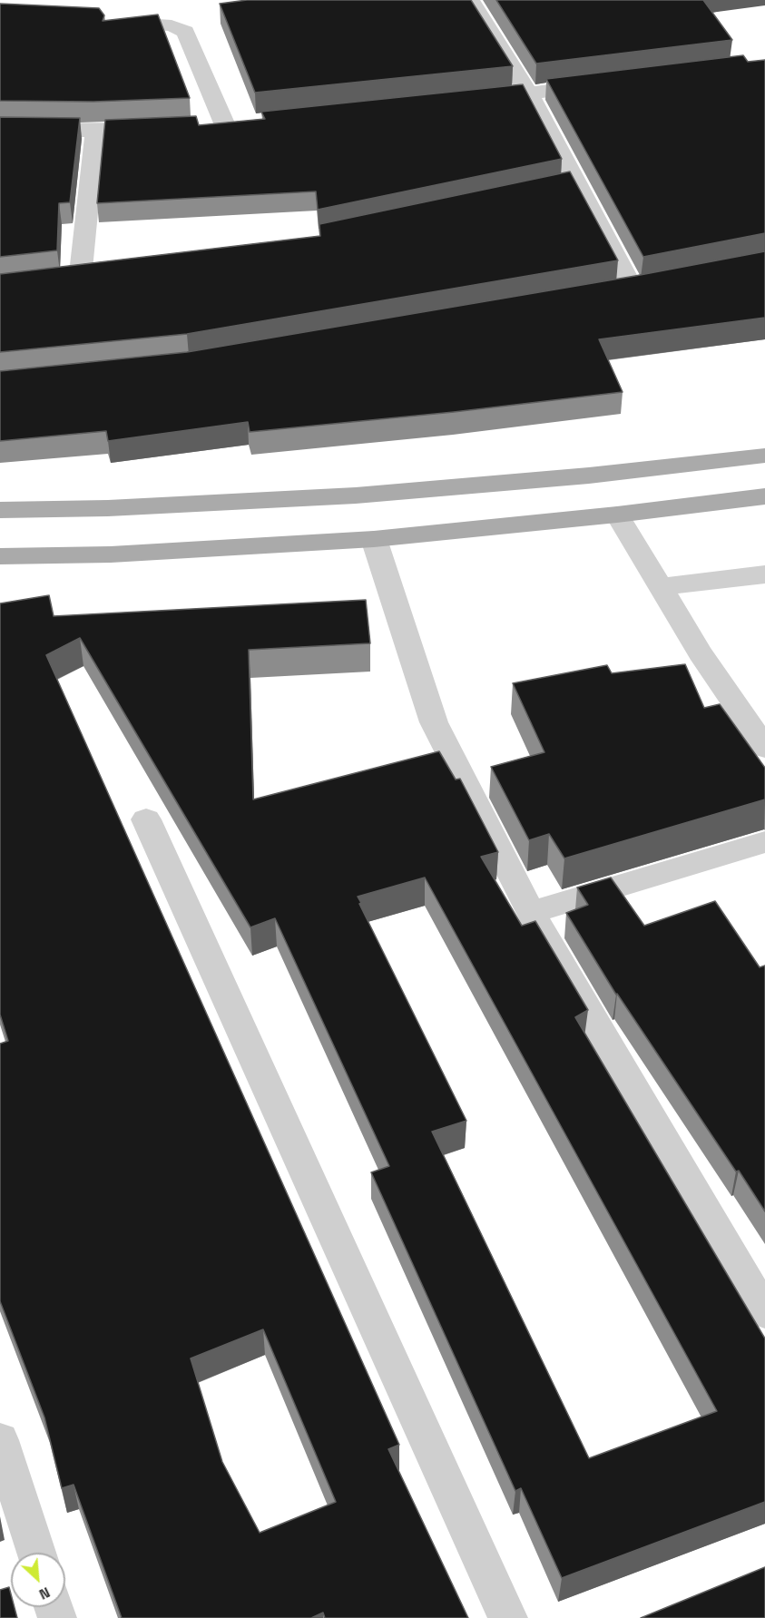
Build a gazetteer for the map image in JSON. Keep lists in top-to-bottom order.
{
  "north": "bottom right"
}
